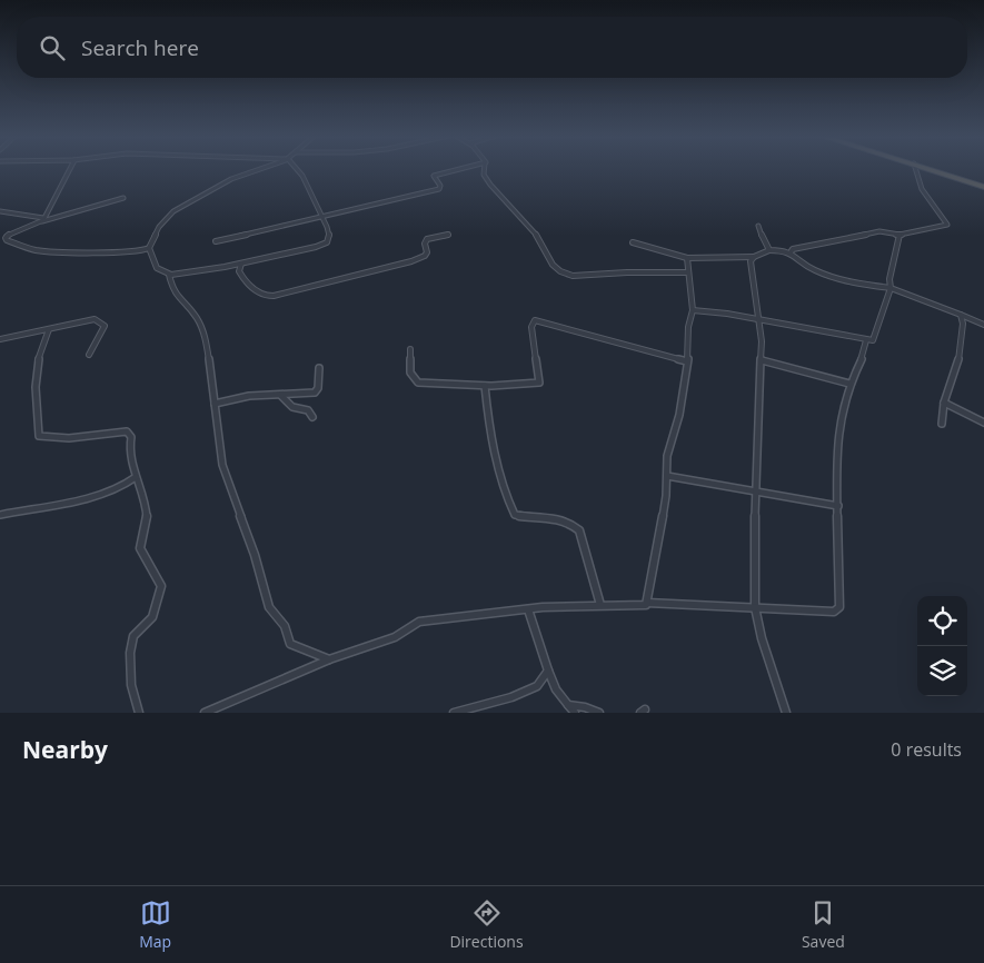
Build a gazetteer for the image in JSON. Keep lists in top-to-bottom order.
{
  "page": {
    "search": "Search here",
    "heading": ["Nearby", "0 results"],
    "nav": ["Map", "Directions", "Saved"]
  }
}
